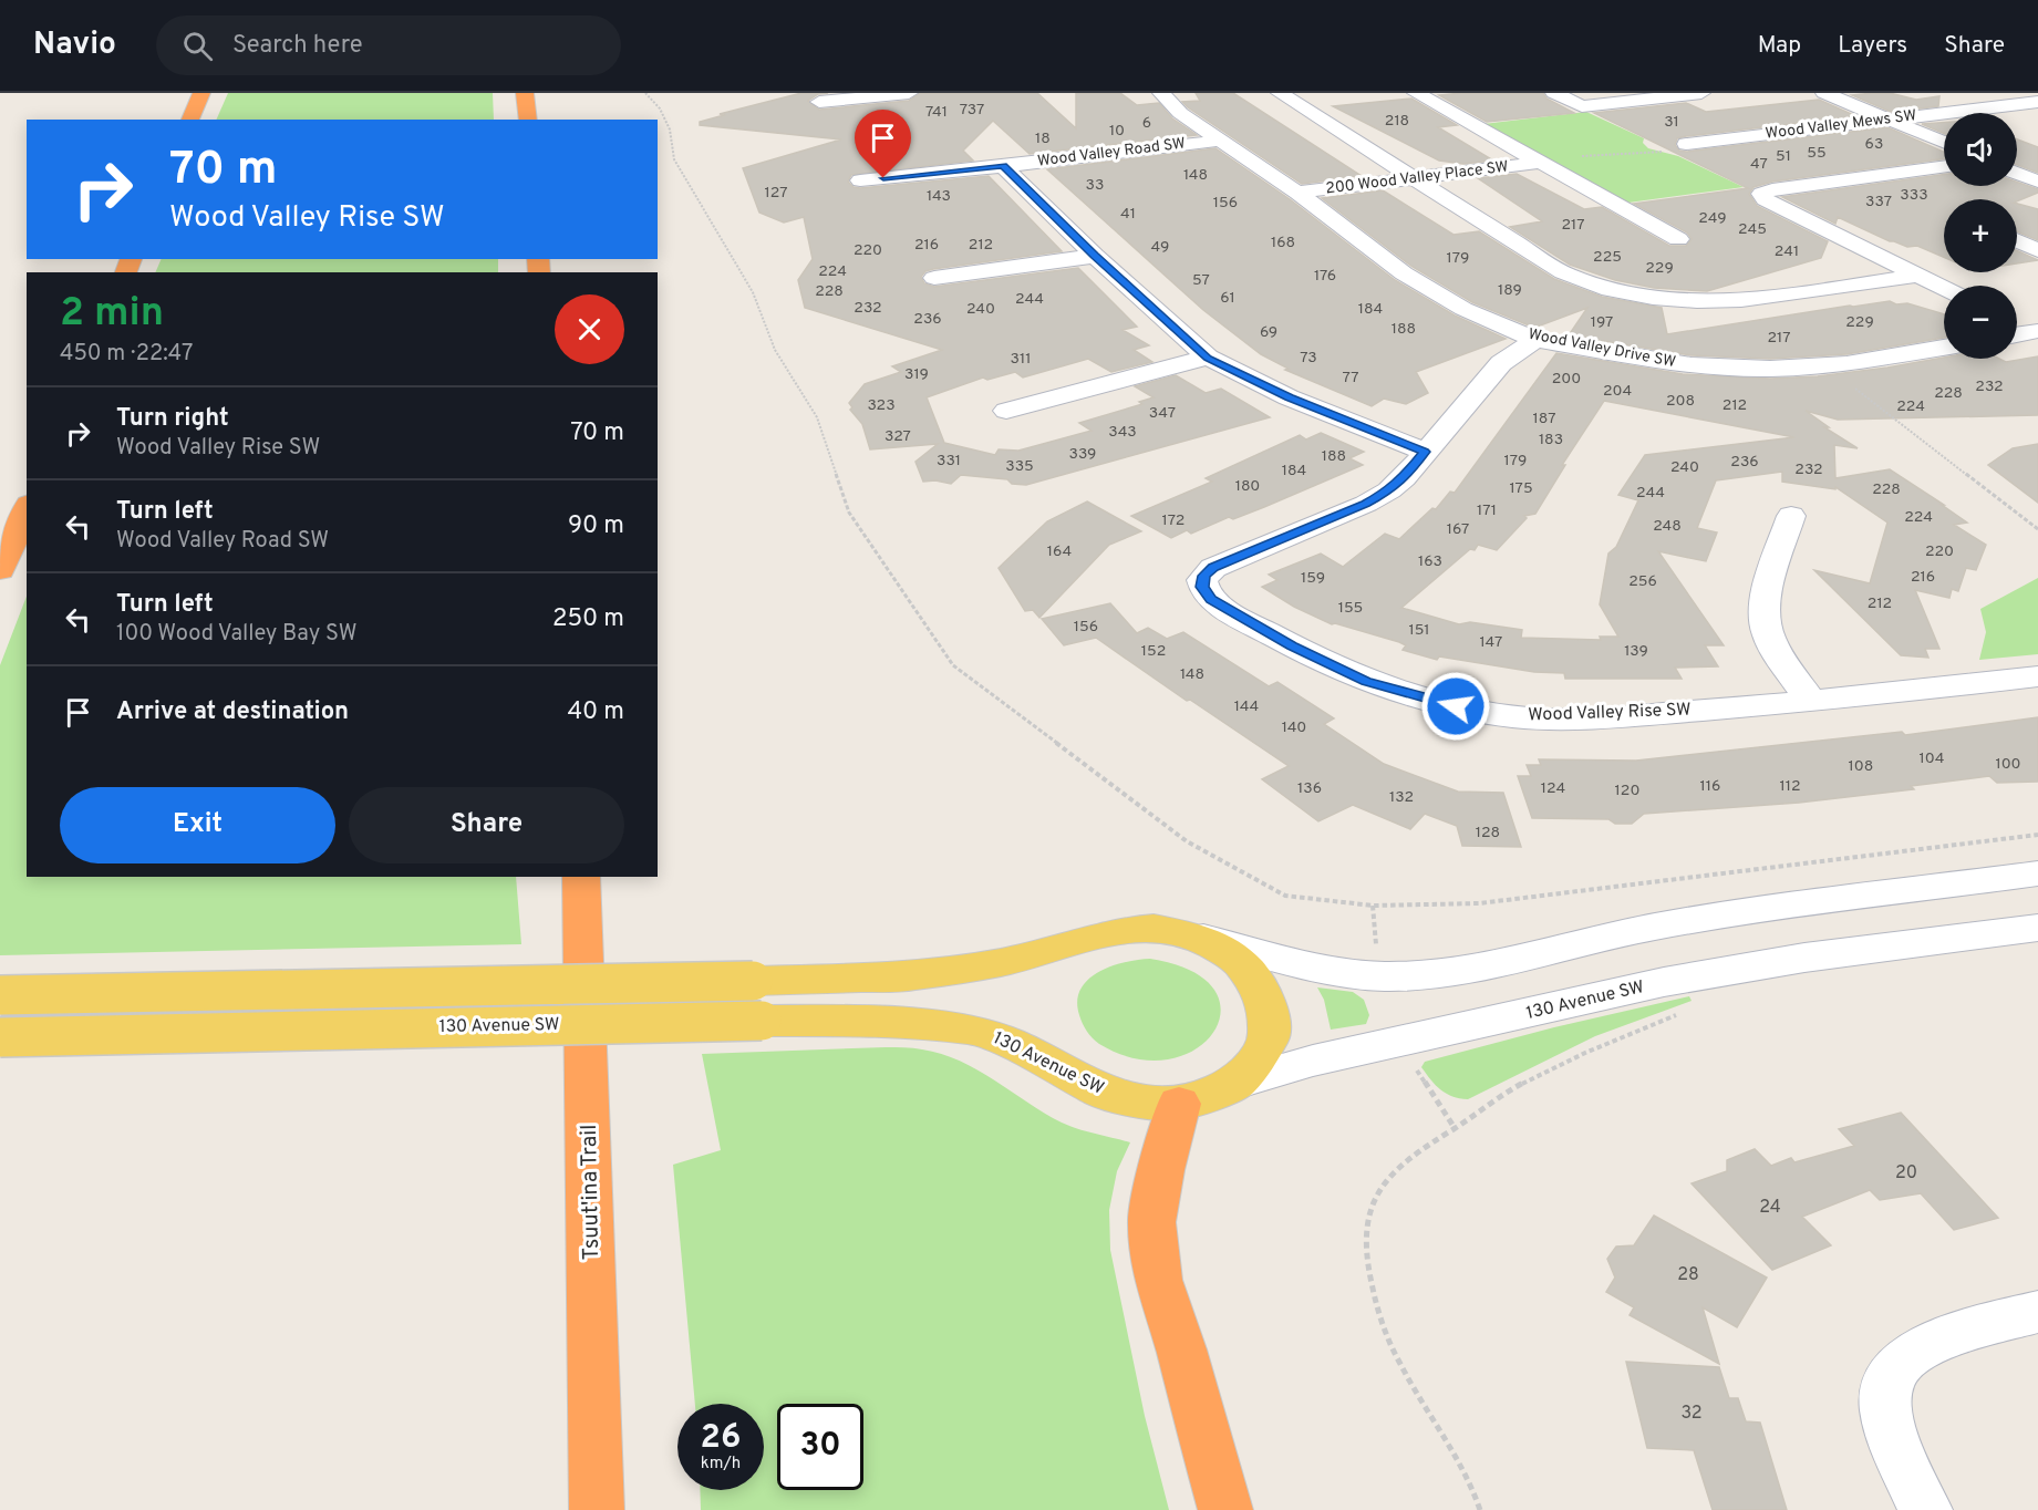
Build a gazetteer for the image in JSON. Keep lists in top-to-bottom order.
{
  "streets": {
    "highway": ["Tsuut'ina Trail"],
    "main road": ["130 Avenue SW"],
    "street": [
      "Wood Valley Mews SW",
      "Wood Valley Road SW",
      "200 Wood Valley Place SW",
      "Wood Valley Drive SW",
      "Wood Valley Rise SW"
    ]
  },
  "crossings": [
    ["Wood Valley Road SW", "Wood Valley Drive SW"],
    ["Wood Valley Road SW", "Wood Valley Rise SW"],
    ["200 Wood Valley Place SW", "Wood Valley Drive SW"],
    ["Wood Valley Drive SW", "Wood Valley Rise SW"]
  ],
  "house_numbers": [
    "737",
    "741",
    "218",
    "31",
    "6",
    "10",
    "18",
    "63",
    "55",
    "51",
    "47",
    "148",
    "33",
    "127",
    "333",
    "143",
    "337",
    "156",
    "41",
    "249",
    "217",
    "245",
    "168",
    "216",
    "212",
    "49",
    "220",
    "241",
    "225",
    "179",
    "229",
    "224",
    "176",
    "57",
    "189",
    "228",
    "61",
    "244",
    "232",
    "240",
    "184",
    "236",
    "197",
    "229",
    "188",
    "69",
    "217",
    "73",
    "311",
    "319",
    "77",
    "200",
    "232",
    "204",
    "228",
    "208",
    "323",
    "212",
    "224",
    "347",
    "187",
    "343",
    "327",
    "183",
    "339",
    "188",
    "331",
    "179",
    "236",
    "335",
    "240",
    "232",
    "184",
    "180",
    "175",
    "228",
    "244",
    "171",
    "224",
    "172",
    "248",
    "167",
    "164",
    "220",
    "163",
    "216",
    "159",
    "256",
    "212",
    "155",
    "156",
    "151",
    "147",
    "152",
    "139",
    "148",
    "144",
    "140",
    "104",
    "100",
    "108",
    "116",
    "112",
    "136",
    "124",
    "120",
    "132",
    "128",
    "20",
    "24",
    "28",
    "32"
  ],
  "page": {
    "header": "Navio",
    "search": "Search here",
    "nav": ["Map", "Layers", "Share"],
    "map_buttons": ["+", "−"],
    "turn": ["70 m", "Wood Valley Rise SW"],
    "heading": ["2 min", "450 m · 22:47"],
    "list": [
      {
        "name": "Turn right",
        "note": "Wood Valley Rise SW",
        "value": "70 m"
      },
      {
        "name": "Turn left",
        "note": "Wood Valley Road SW",
        "value": "90 m"
      },
      {
        "name": "Turn left",
        "note": "100 Wood Valley Bay SW",
        "value": "250 m"
      },
      {
        "name": "Arrive at destination",
        "value": "40 m"
      }
    ],
    "buttons": ["Exit", "Share"],
    "speed": "26 km/h",
    "limit": "30"
  }
}
